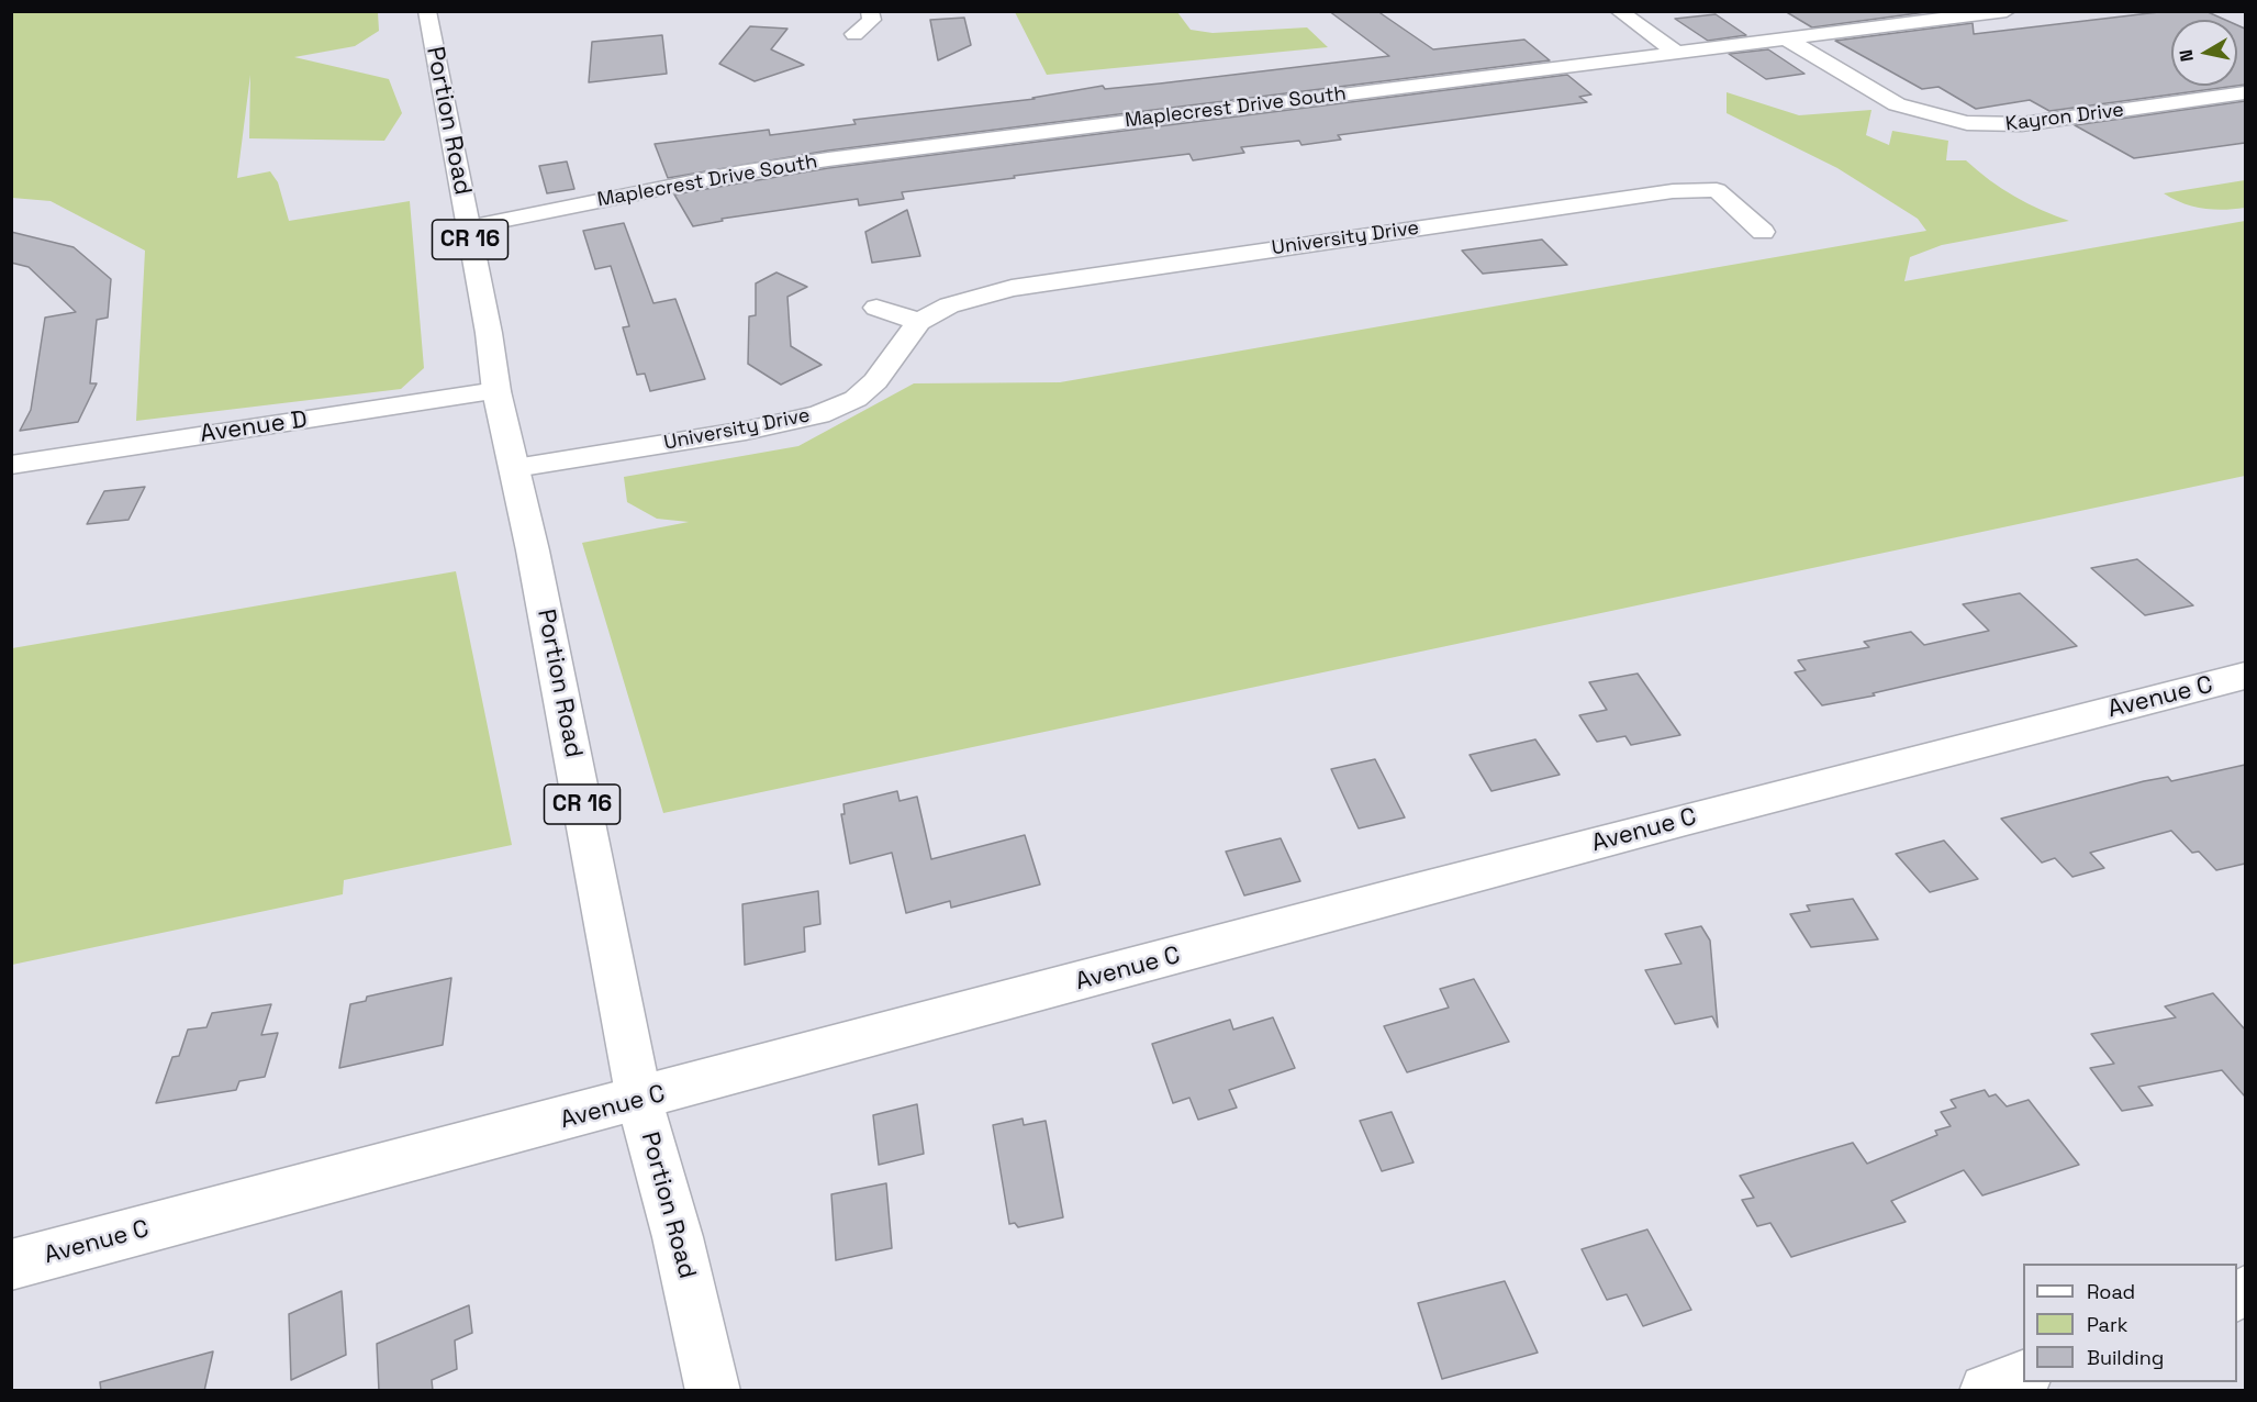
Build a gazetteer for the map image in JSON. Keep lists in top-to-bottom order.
{
  "streets": {
    "street": [
      "Maplecrest Drive South",
      "Kayron Drive",
      "Portion Road",
      "University Drive",
      "CR 16",
      "Avenue D",
      "Avenue C"
    ]
  },
  "crossings": [
    ["Maplecrest Drive South", "Kayron Drive"],
    ["Maplecrest Drive South", "Portion Road"],
    ["Portion Road", "University Drive"],
    ["Portion Road", "Avenue D"],
    ["Portion Road", "Avenue C"]
  ],
  "legend": ["Road", "Park", "Building"],
  "north": "left"
}
